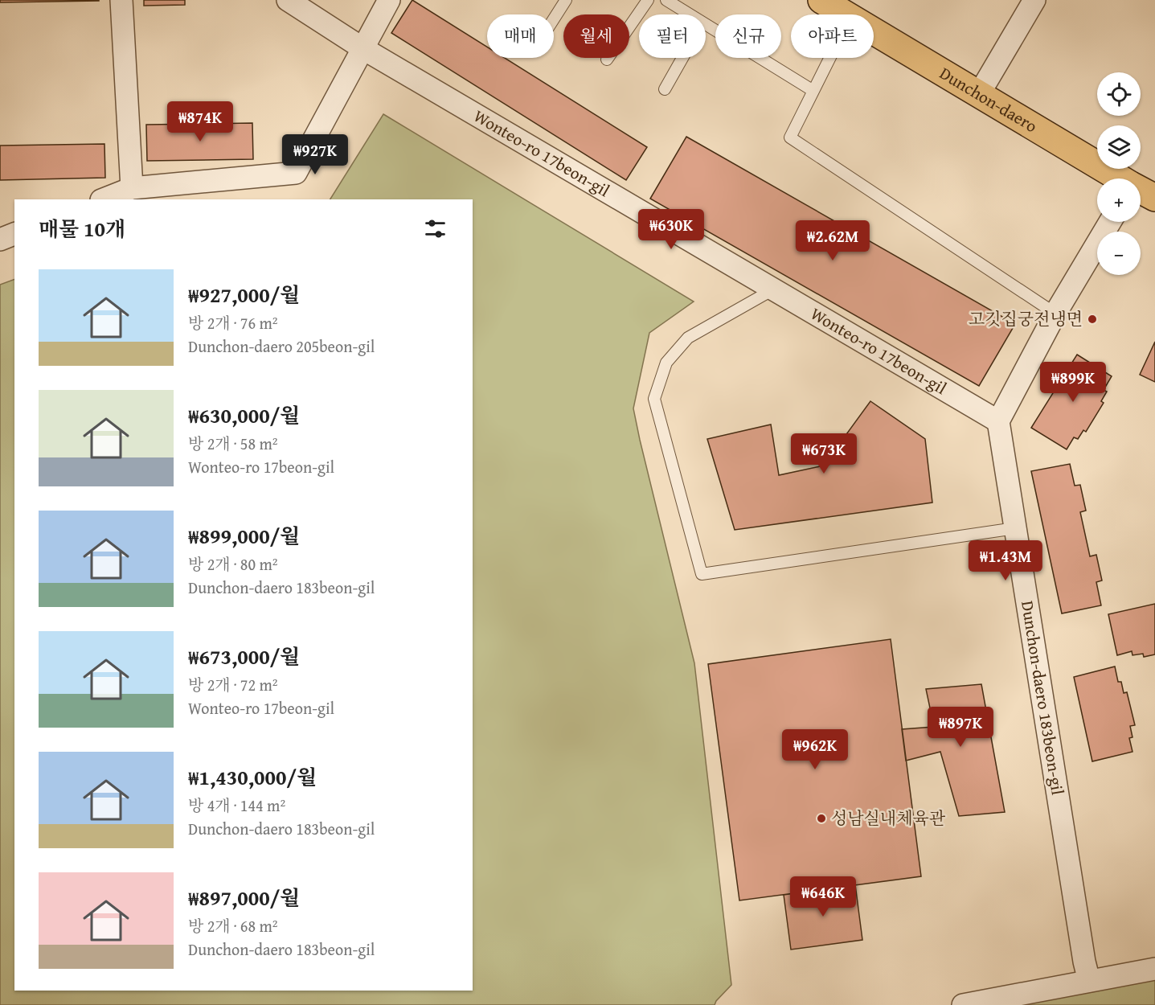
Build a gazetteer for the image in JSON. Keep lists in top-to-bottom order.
{
  "streets": {
    "main road": ["Dunchon-daero"],
    "street": ["Wonteo-ro 17beon-gil", "Dunchon-daero 183beon-gil"]
  },
  "crossings": [
    ["Wonteo-ro 17beon-gil", "Dunchon-daero 183beon-gil"]
  ],
  "places": ["고깃집궁전냉면", "성남실내체육관"],
  "page": {
    "chip": [
      "매매",
      "월세",
      "필터",
      "신규",
      "아파트"
    ],
    "map_buttons": ["+", "−"],
    "price": [
      "₩874K",
      "₩927K",
      "₩630K",
      "₩2.62M",
      "₩899K",
      "₩673K",
      "₩1.43M",
      "₩897K",
      "₩962K",
      "₩646K"
    ],
    "heading": "매물 10개",
    "list": [
      {
        "name": "₩927,000/월",
        "note": "방 2개 · 76 m² · Dunchon-daero 205beon-gil"
      },
      {
        "name": "₩630,000/월",
        "note": "방 2개 · 58 m² · Wonteo-ro 17beon-gil"
      },
      {
        "name": "₩899,000/월",
        "note": "방 2개 · 80 m² · Dunchon-daero 183beon-gil"
      },
      {
        "name": "₩673,000/월",
        "note": "방 2개 · 72 m² · Wonteo-ro 17beon-gil"
      },
      {
        "name": "₩1,430,000/월",
        "note": "방 4개 · 144 m² · Dunchon-daero 183beon-gil"
      },
      {
        "name": "₩897,000/월",
        "note": "방 2개 · 68 m² · Dunchon-daero 183beon-gil"
      }
    ]
  }
}
